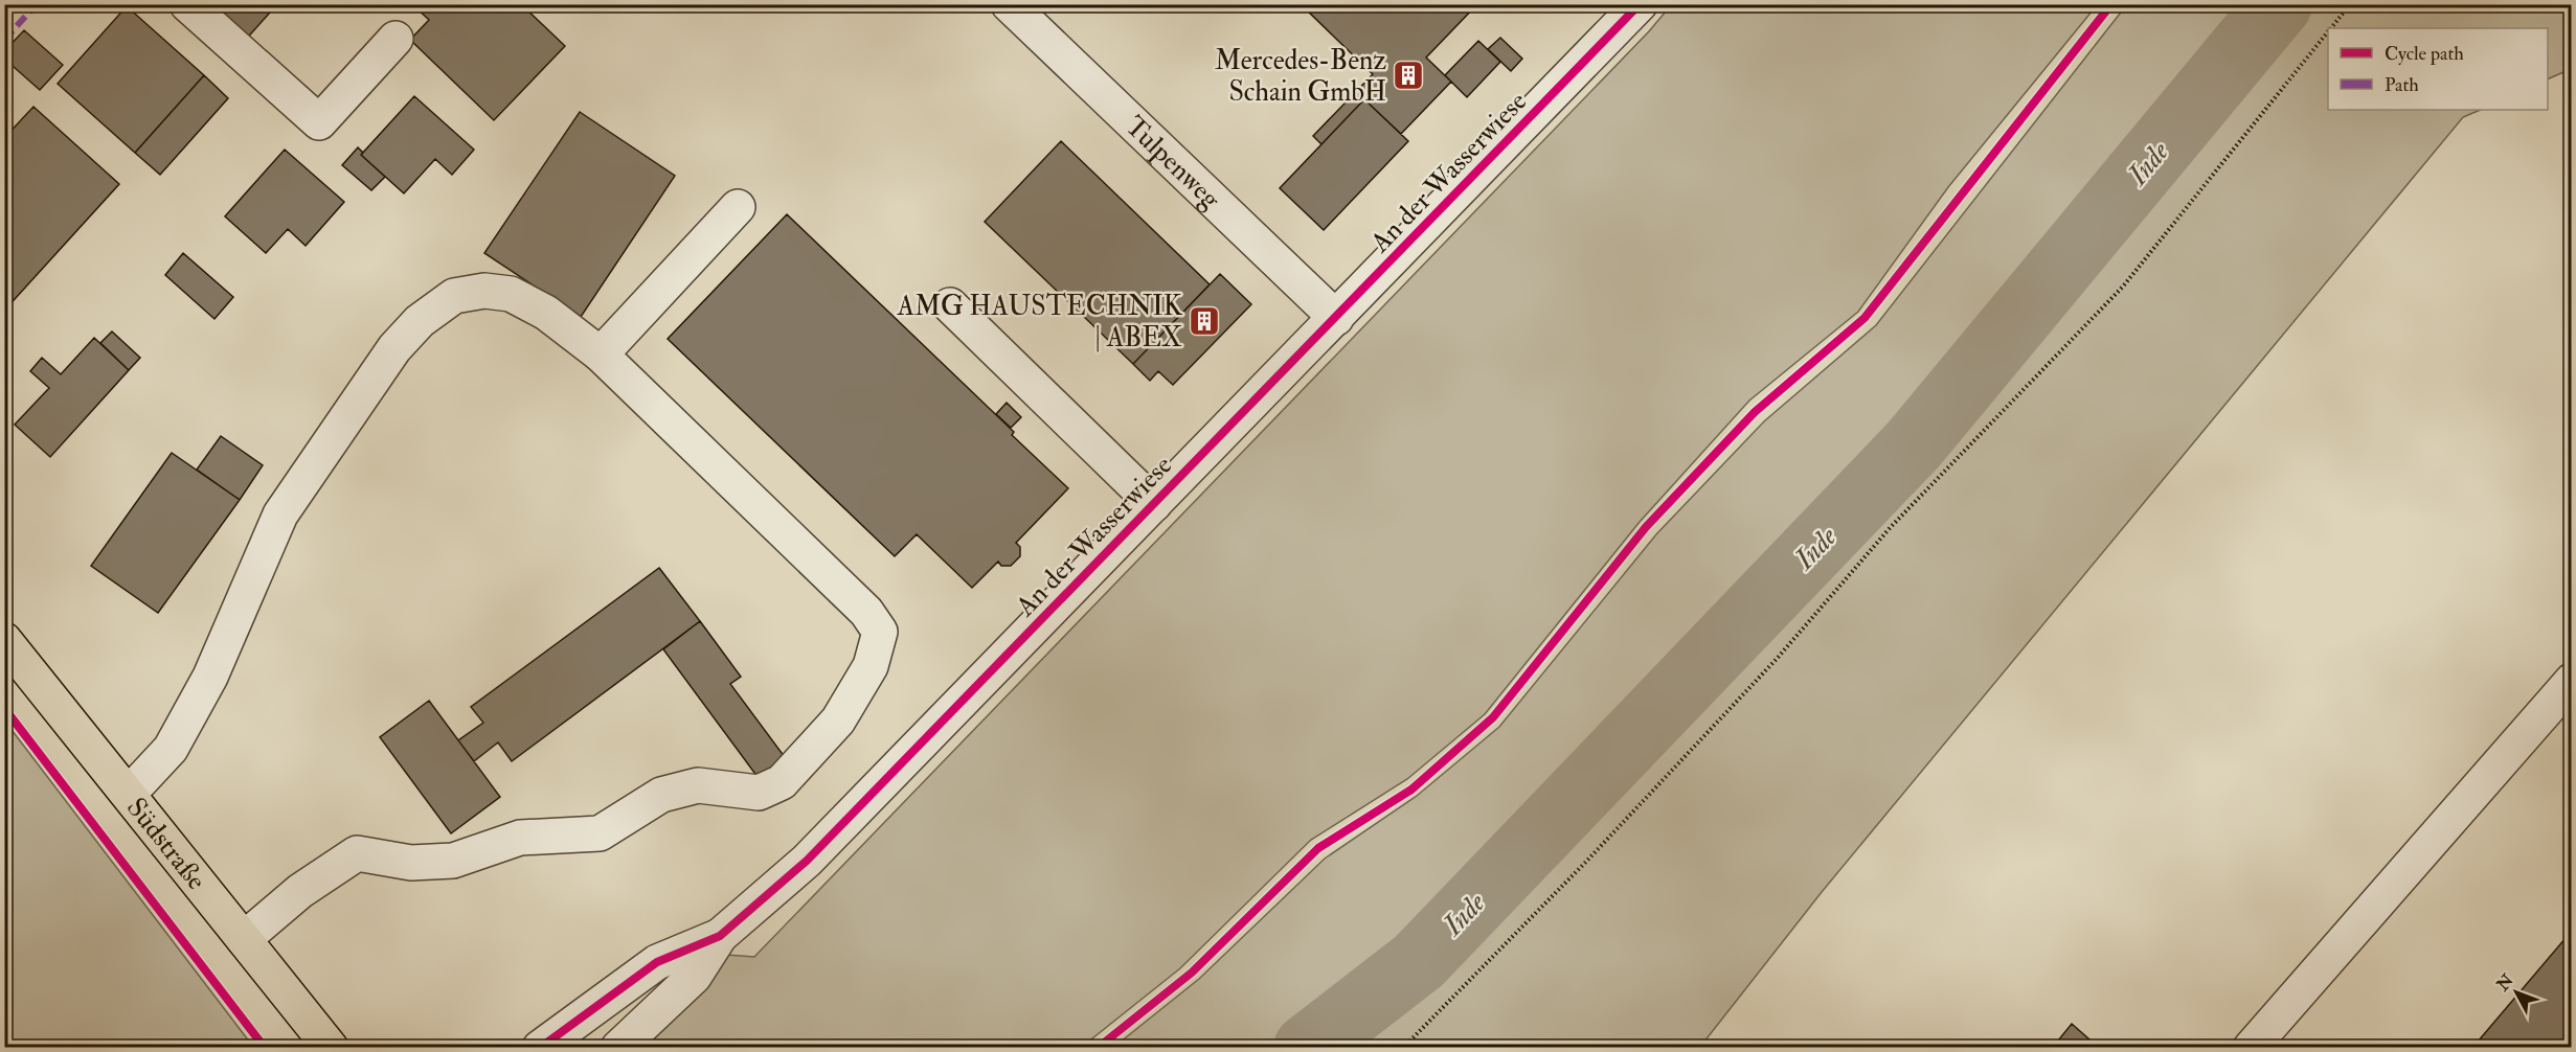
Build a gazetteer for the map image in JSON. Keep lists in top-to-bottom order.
{
  "streets": {
    "main road": ["Südstraße"],
    "street": ["Tulpenweg", "An der Wasserwiese"]
  },
  "crossings": [
    ["Tulpenweg", "An der Wasserwiese"]
  ],
  "water": ["Inde"],
  "places": {
    "building": ["Mercedes-Benz Schain GmbH", "AMG HAUSTECHNIK | ABEX"]
  },
  "legend": ["Cycle path", "Path"],
  "north": "top left"
}
